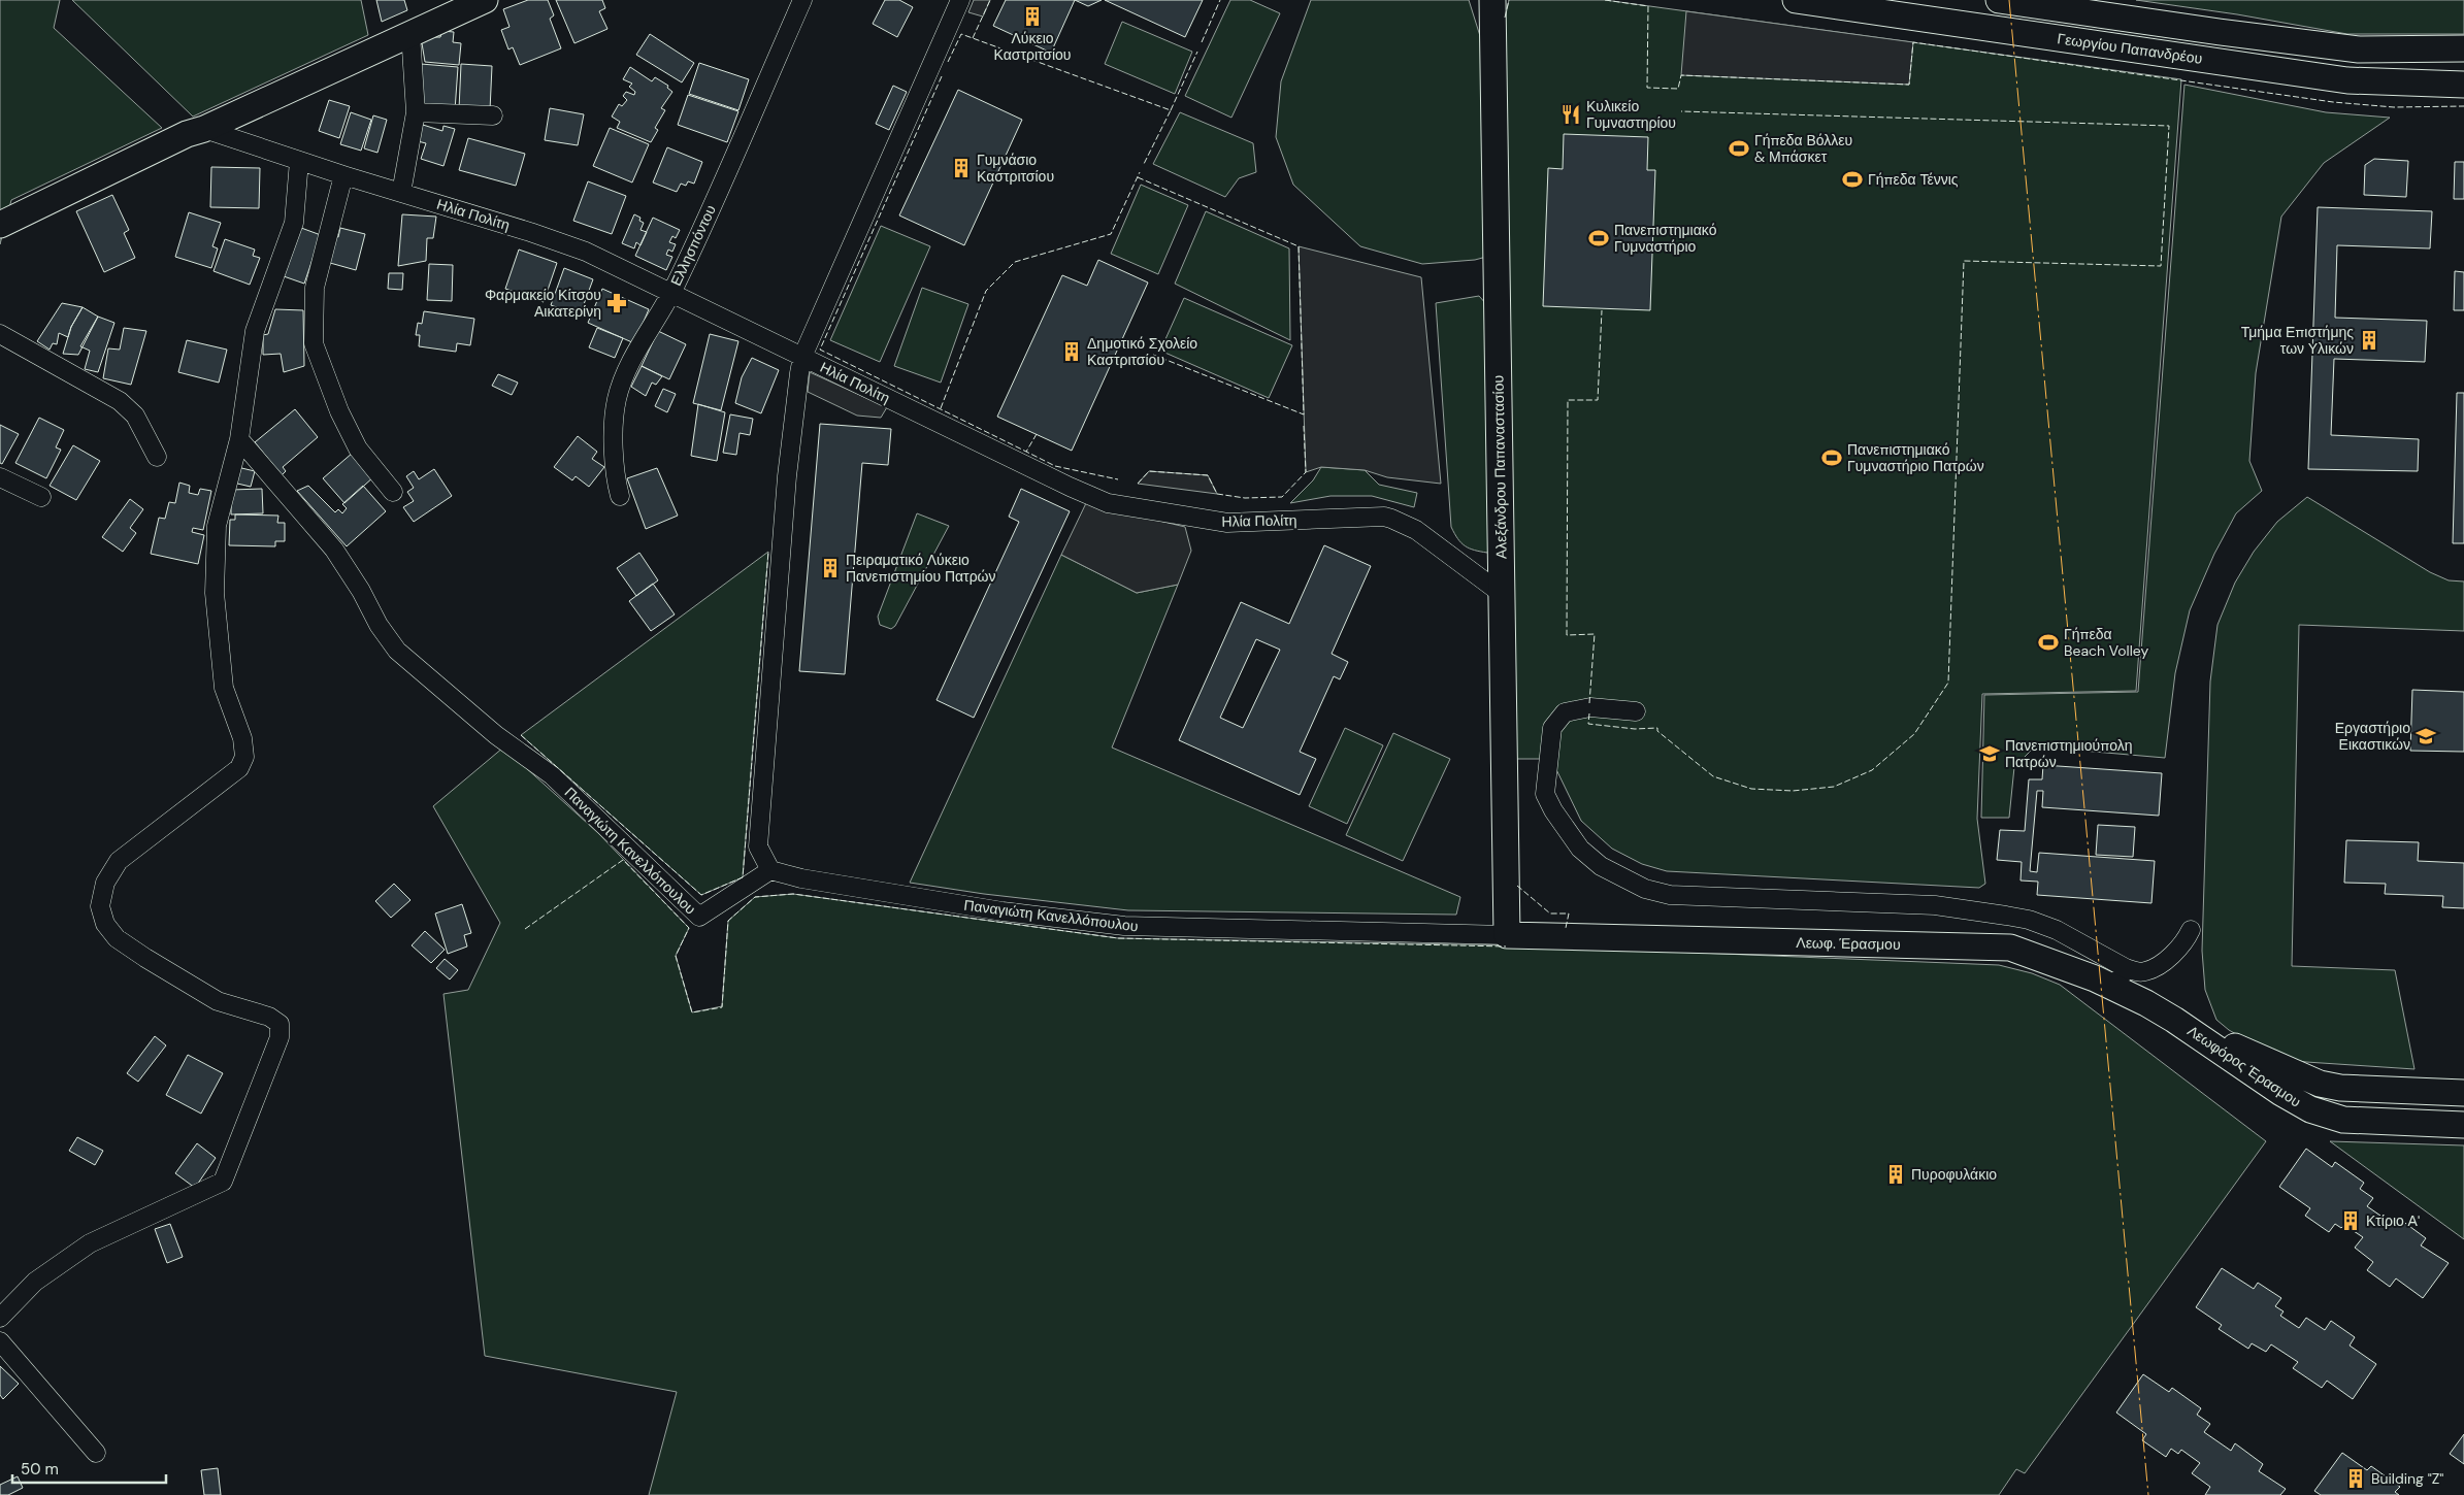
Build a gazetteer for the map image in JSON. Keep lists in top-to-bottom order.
{
  "streets": {
    "street": [
      "Γεωργίου Παπανδρέου",
      "Ηλία Πολίτη",
      "Ελλησπόντου",
      "Αλεξάνδρου Παπαναστασίου",
      "Παναγιώτη Κανελλόπουλου",
      "Λεωφ. Έρασμου",
      "Λεωφόρος Έρασμου"
    ]
  },
  "crossings": [
    ["Ηλία Πολίτη", "Ελλησπόντου"],
    ["Ηλία Πολίτη", "Αλεξάνδρου Παπαναστασίου"],
    ["Αλεξάνδρου Παπαναστασίου", "Παναγιώτη Κανελλόπουλου"],
    ["Αλεξάνδρου Παπαναστασίου", "Λεωφ. Έρασμου"],
    ["Παναγιώτη Κανελλόπουλου", "Λεωφ. Έρασμου"],
    ["Λεωφ. Έρασμου", "Λεωφόρος Έρασμου"]
  ],
  "places": {
    "building": [
      "Λύκειο Καστριτσίου",
      "Γυμνάσιο Καστριτσίου",
      "Τμήμα Επιστήμης των Υλικών",
      "Δημοτικό Σχολείο Καστριτσίου",
      "Πειραματικό Λύκειο Πανεπιστημίου Πατρών",
      "Πυροφυλάκιο",
      "Κτίριο Α'",
      "Building \"Z\""
    ],
    "restaurant": ["Κυλικείο Γυμναστηρίου"],
    "sports": [
      "Γήπεδα Βόλλευ & Μπάσκετ",
      "Γήπεδα Τέννις",
      "Πανεπιστημιακό Γυμναστήριο",
      "Πανεπιστημιακό Γυμναστήριο Πατρών",
      "Γήπεδα Beach Volley"
    ],
    "pharmacy": ["Φαρμακείο Κίτσου Αικατερίνη"],
    "school or university": ["Εργαστήριο Εικαστικών", "Πανεπιστημιούπολη Πατρών"]
  },
  "scale_bar": "50 m"
}
